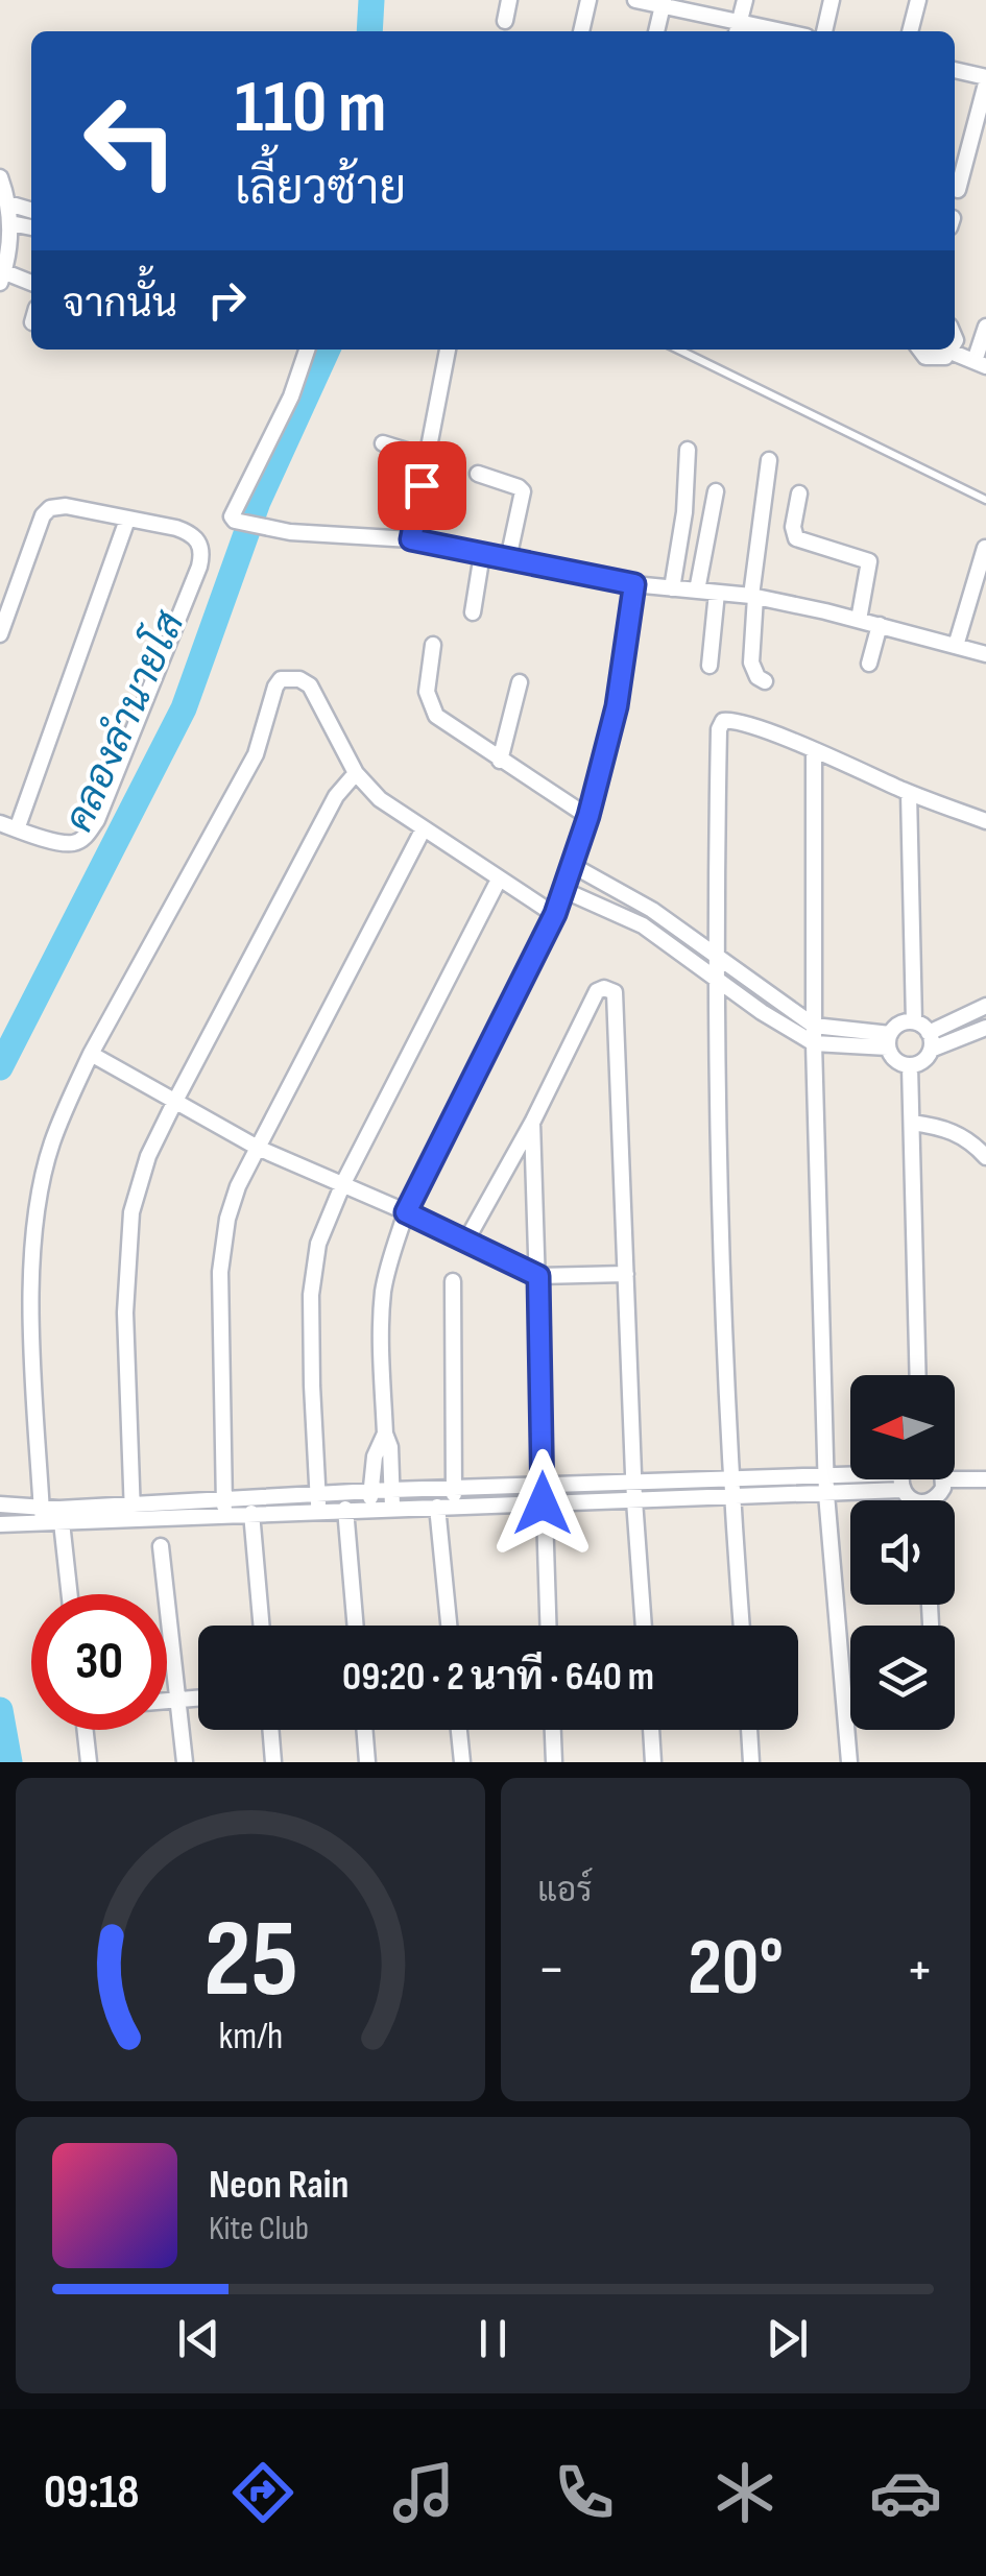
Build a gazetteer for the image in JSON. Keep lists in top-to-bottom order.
{
  "water": ["คลองลำนายโส"],
  "north": "left",
  "page": {
    "turn": ["110 m", "เลี้ยวซ้าย"],
    "then": "จากนั้น",
    "limit": "30",
    "trip": "09:20 · 2 นาที · 640 m",
    "tile": "แอร์",
    "heat": ["−", "20°", "+"],
    "song": ["Neon Rain", "Kite Club"],
    "tabs": "09:18",
    "gauge": ["25", "km/h"]
  }
}
